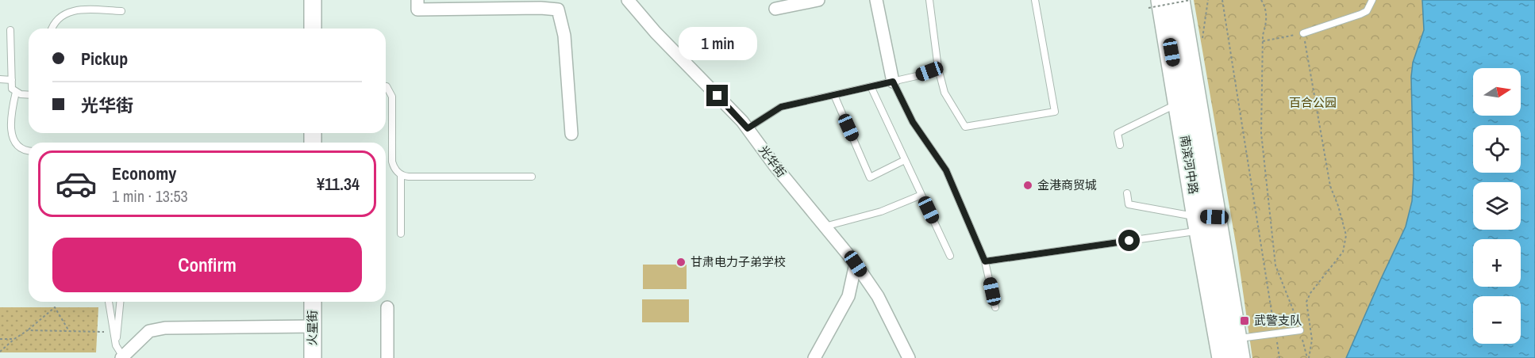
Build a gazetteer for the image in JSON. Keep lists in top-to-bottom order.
{
  "streets": {
    "highway": ["南滨河中路"],
    "street": ["光华街", "火星街"]
  },
  "parks": ["百合公园"],
  "places": {
    "other": ["金港商贸城", "甘肃电力子弟学校"],
    "transit": ["武警支队"]
  },
  "north": "right",
  "page": {
    "bubble": "1 min",
    "banner": ["Pickup", "光华街"],
    "map_buttons": ["+", "−"],
    "list": [
      {
        "name": "Economy",
        "note": "1 min · 13:53",
        "value": "¥11.34"
      }
    ],
    "buttons": "Confirm"
  }
}
